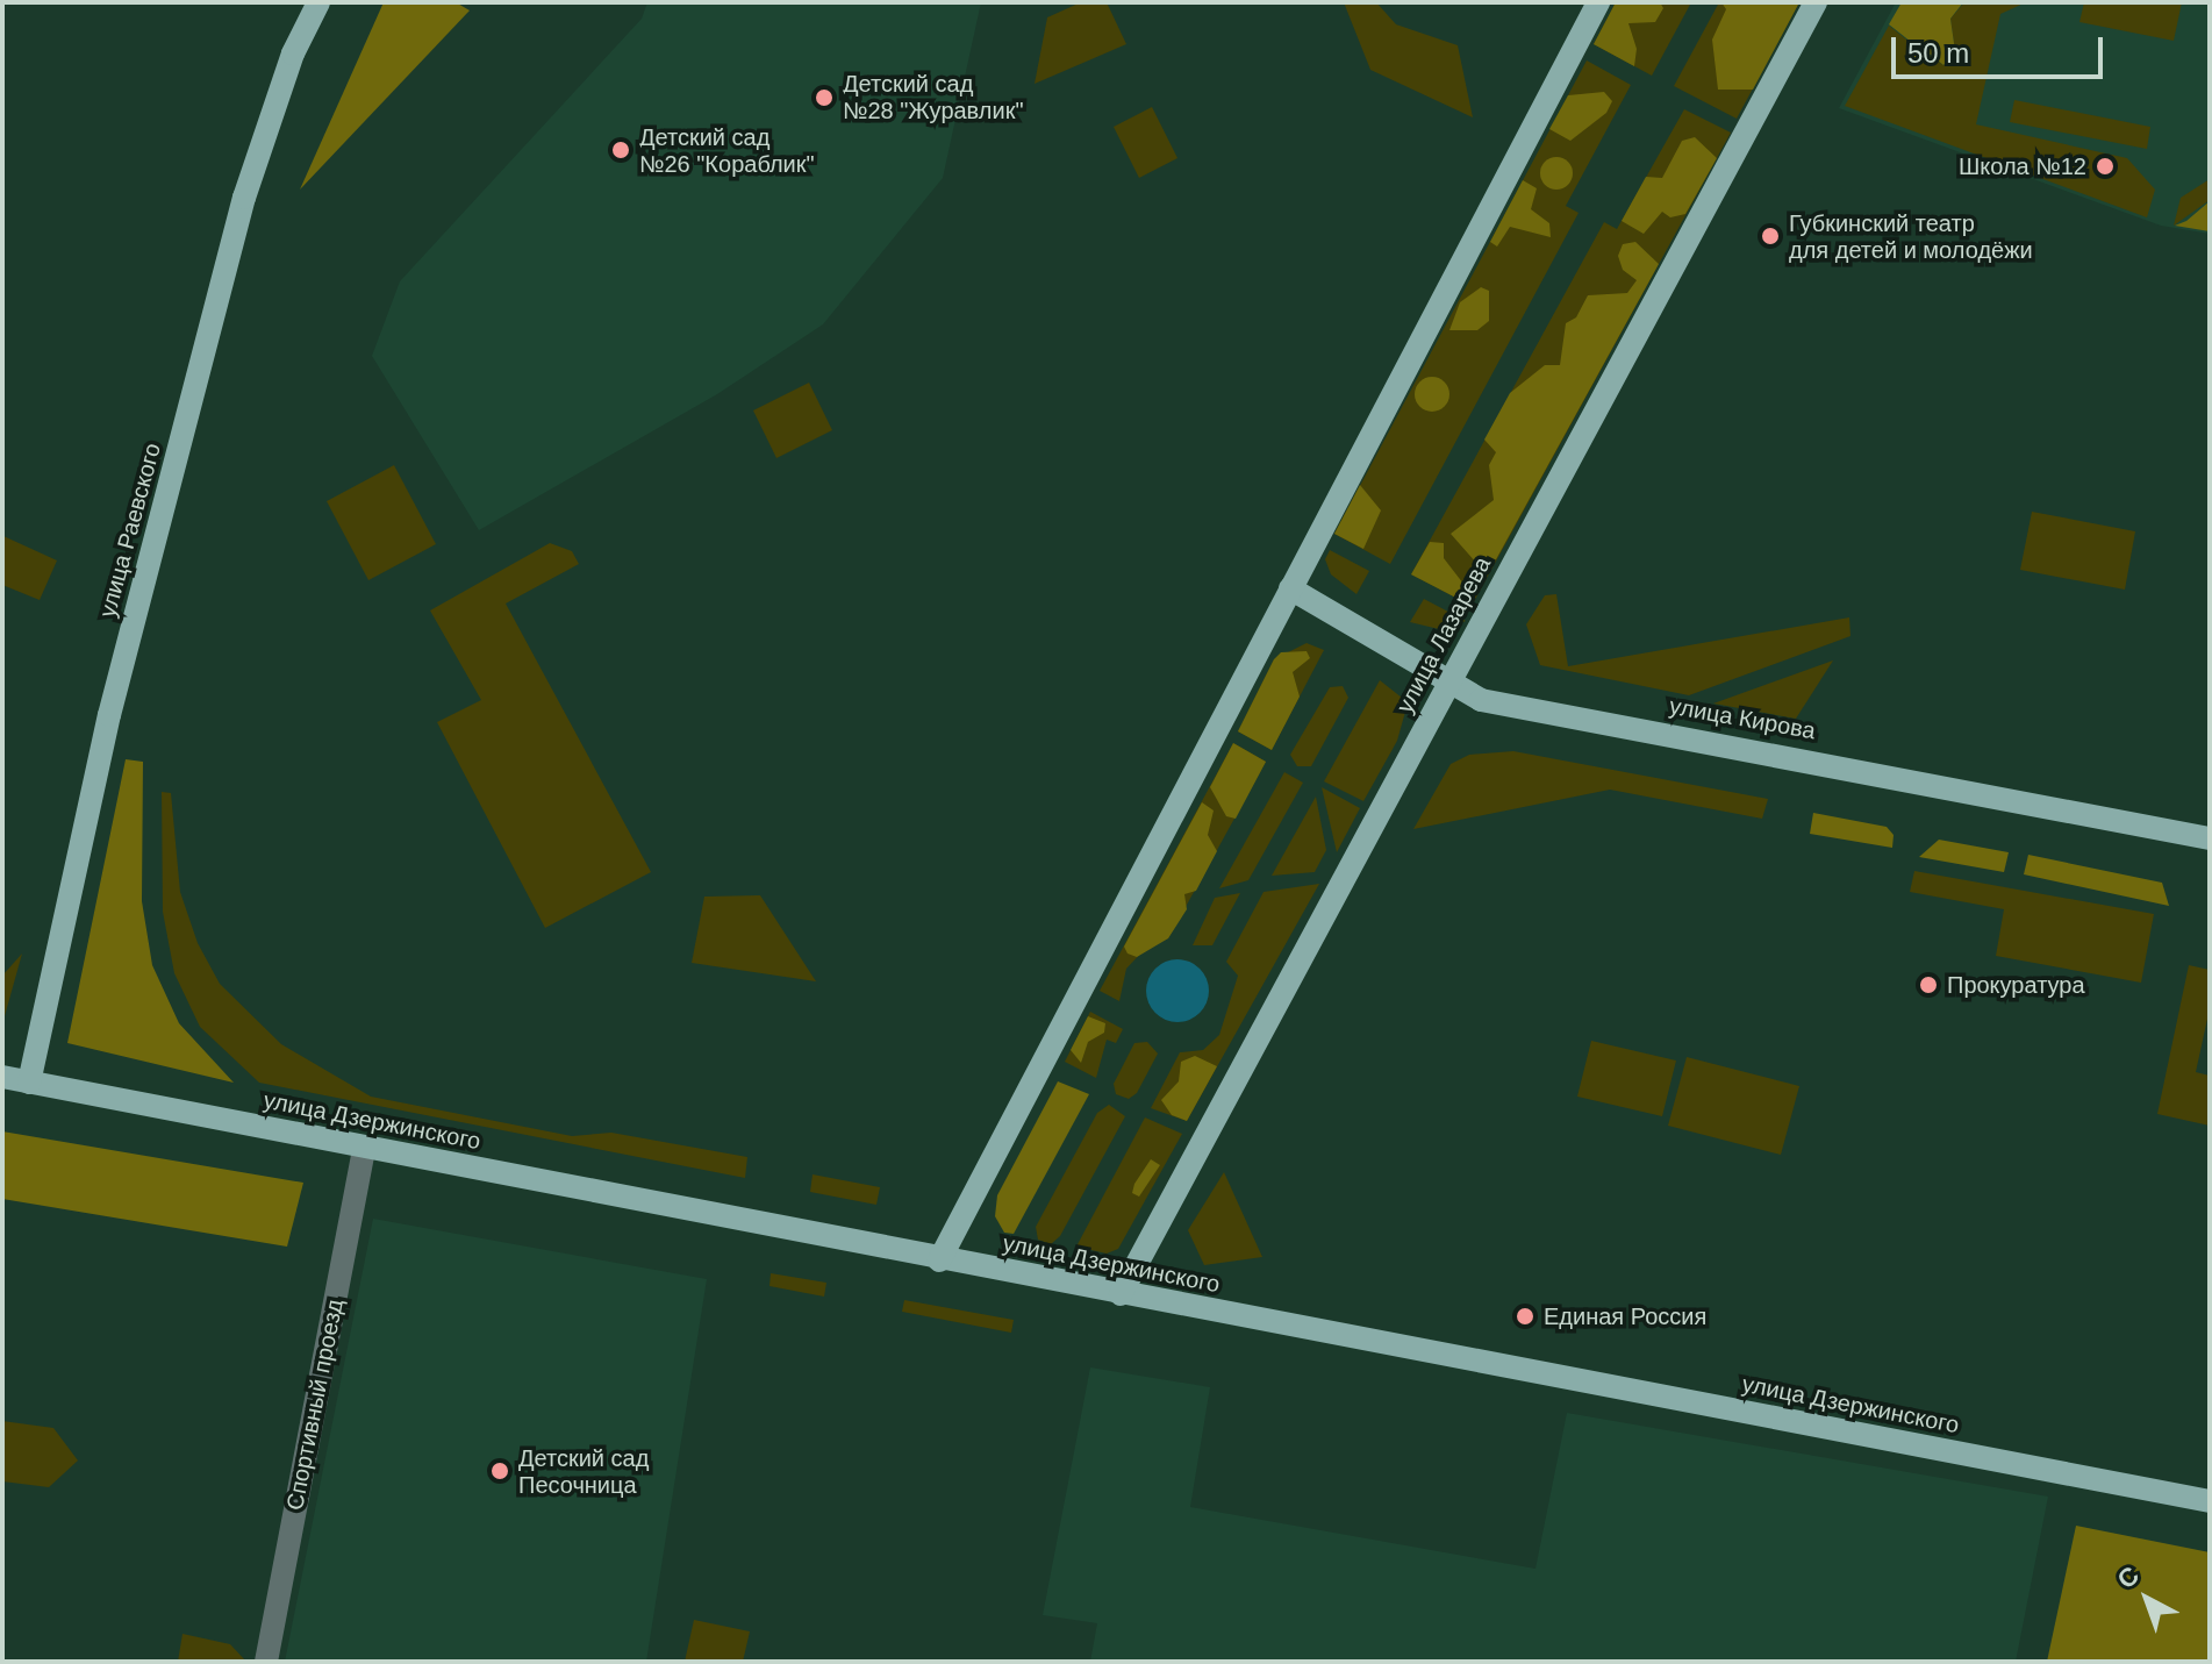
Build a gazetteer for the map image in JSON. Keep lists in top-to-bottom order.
{
  "streets": {
    "main road": [
      "улица Раевского",
      "улица Лазарева",
      "улица Кирова",
      "улица Дзержинского"
    ],
    "street": ["Спортивный проезд"]
  },
  "crossings": [
    ["улица Раевского", "улица Дзержинского"],
    ["улица Лазарева", "улица Кирова"],
    ["улица Лазарева", "улица Дзержинского"],
    ["улица Дзержинского", "Спортивный проезд"]
  ],
  "places": [
    "Детский сад №28 \"Журавлик\"",
    "Детский сад №26 \"Кораблик\"",
    "Школа №12",
    "Губкинский театр для детей и молодёжи",
    "Прокуратура",
    "Единая Россия",
    "Детский сад Песочница"
  ],
  "scale_bar": "50 m",
  "north": "top left"
}
